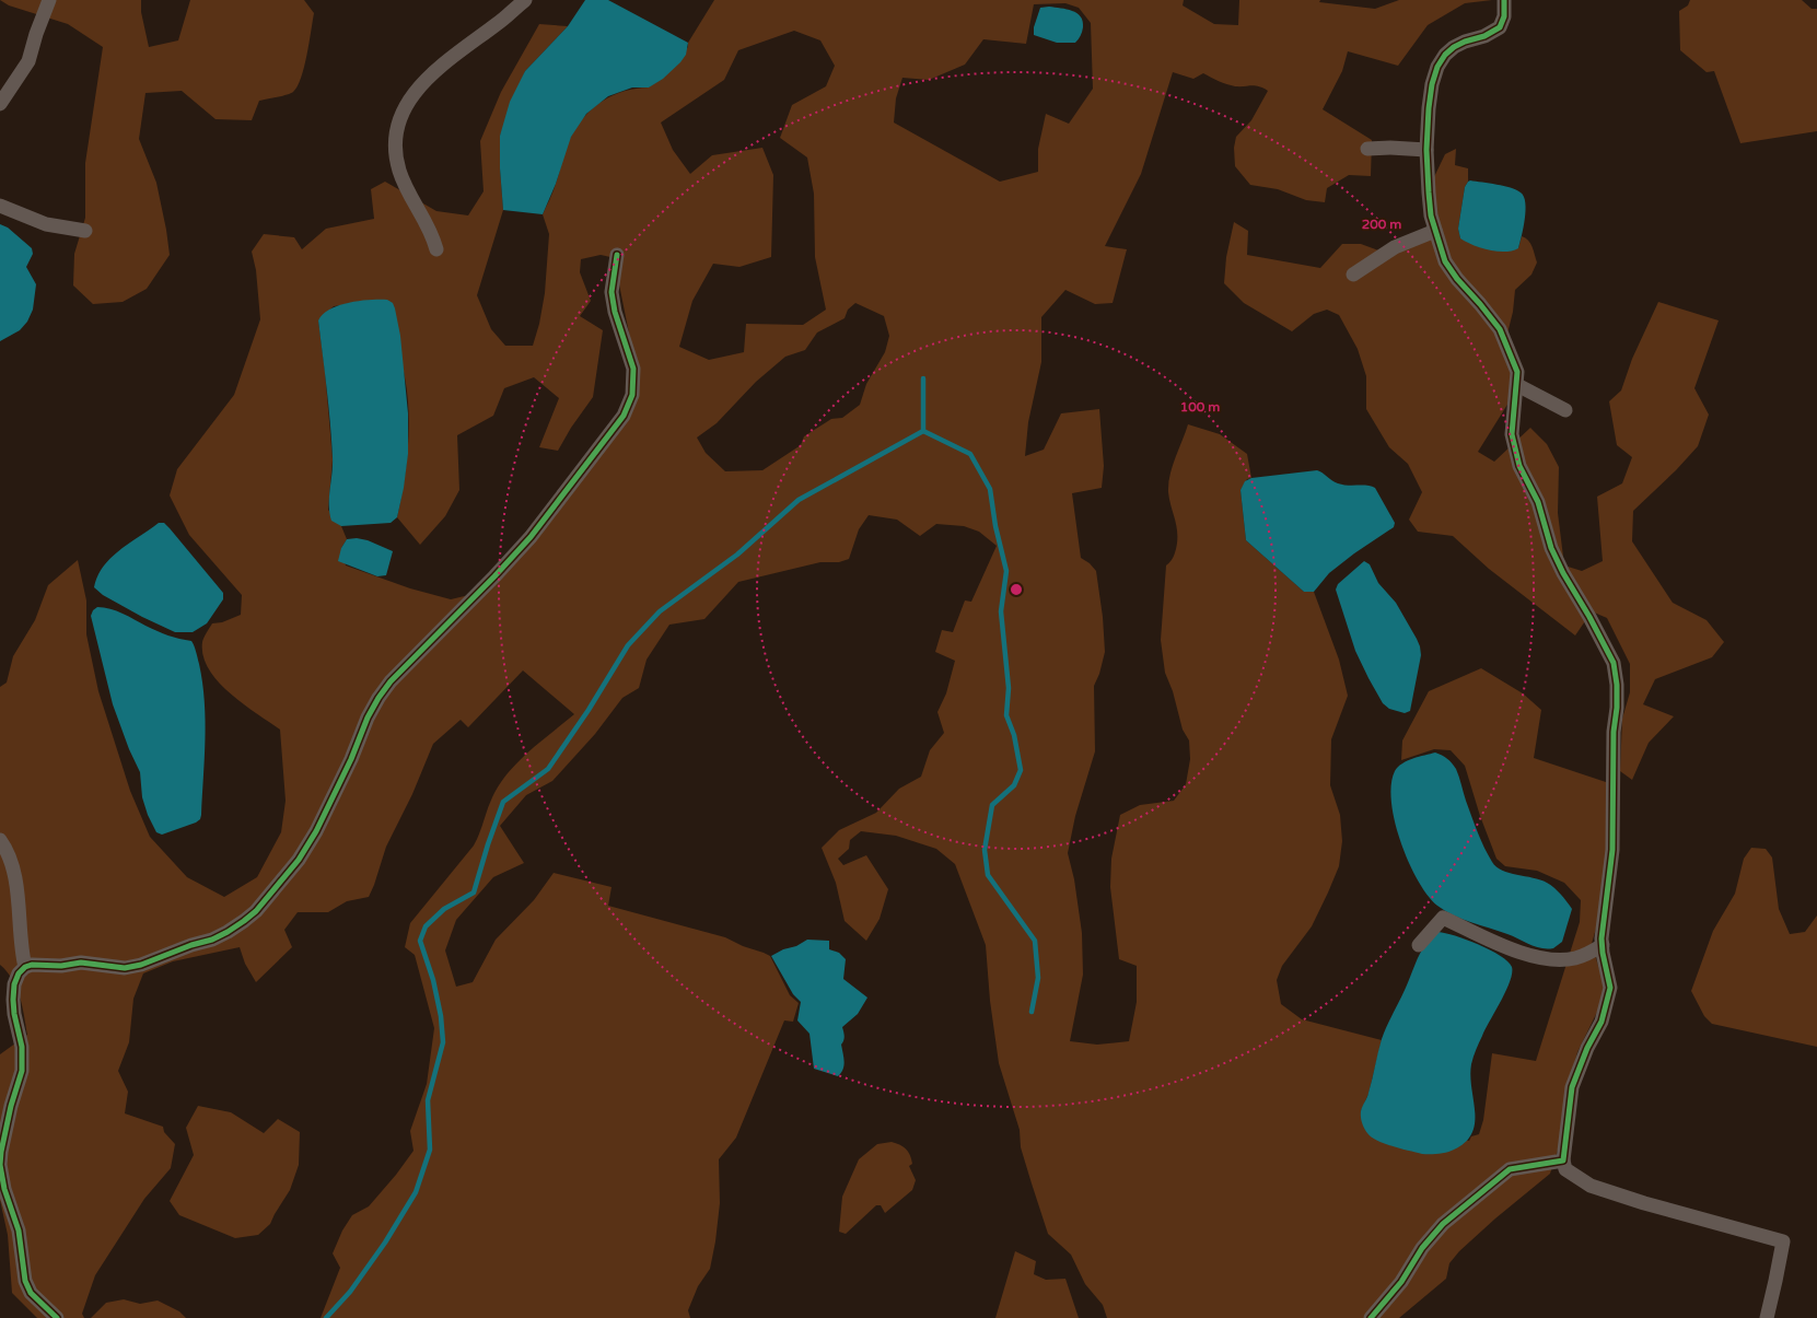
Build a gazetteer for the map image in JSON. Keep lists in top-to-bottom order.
{
  "rings": ["200 m", "100 m"]
}
